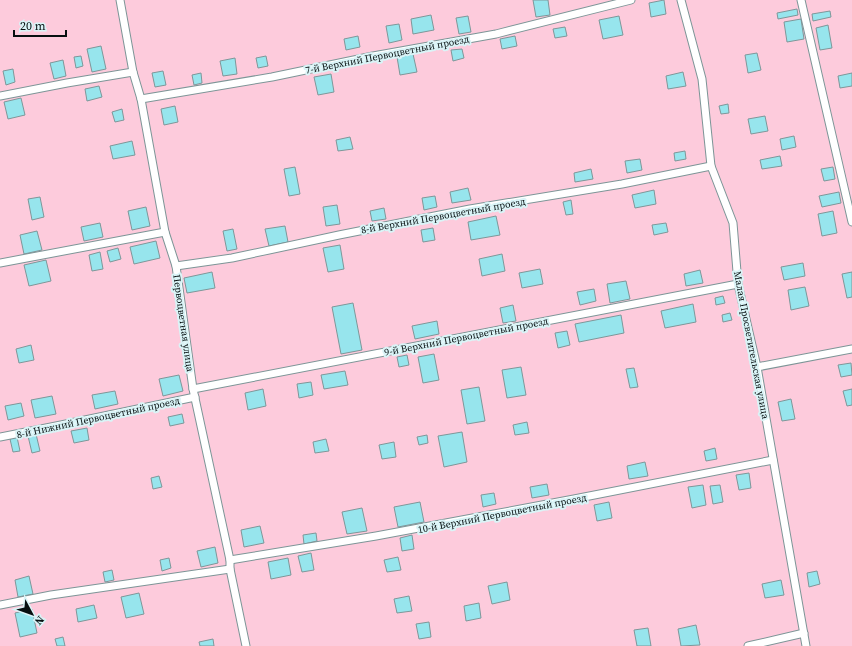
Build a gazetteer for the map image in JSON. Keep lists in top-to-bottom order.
{
  "streets": {
    "lane": [
      "7-й Верхний Первоцветный проезд",
      "8-й Верхний Первоцветный проезд",
      "Первоцветная улица",
      "9-й Верхний Первоцветный проезд",
      "Малая Просветительская улица",
      "8-й Нижний Первоцветный проезд",
      "10-й Верхний Первоцветный проезд"
    ]
  },
  "crossings": [
    ["7-й Верхний Первоцветный проезд", "Первоцветная улица"],
    ["8-й Верхний Первоцветный проезд", "Первоцветная улица"],
    ["8-й Верхний Первоцветный проезд", "Малая Просветительская улица"],
    ["Первоцветная улица", "9-й Верхний Первоцветный проезд"],
    ["Первоцветная улица", "8-й Нижний Первоцветный проезд"],
    ["Первоцветная улица", "10-й Верхний Первоцветный проезд"],
    ["9-й Верхний Первоцветный проезд", "Малая Просветительская улица"],
    ["Малая Просветительская улица", "10-й Верхний Первоцветный проезд"]
  ],
  "scale_bar": "20 m",
  "north": "bottom right"
}
